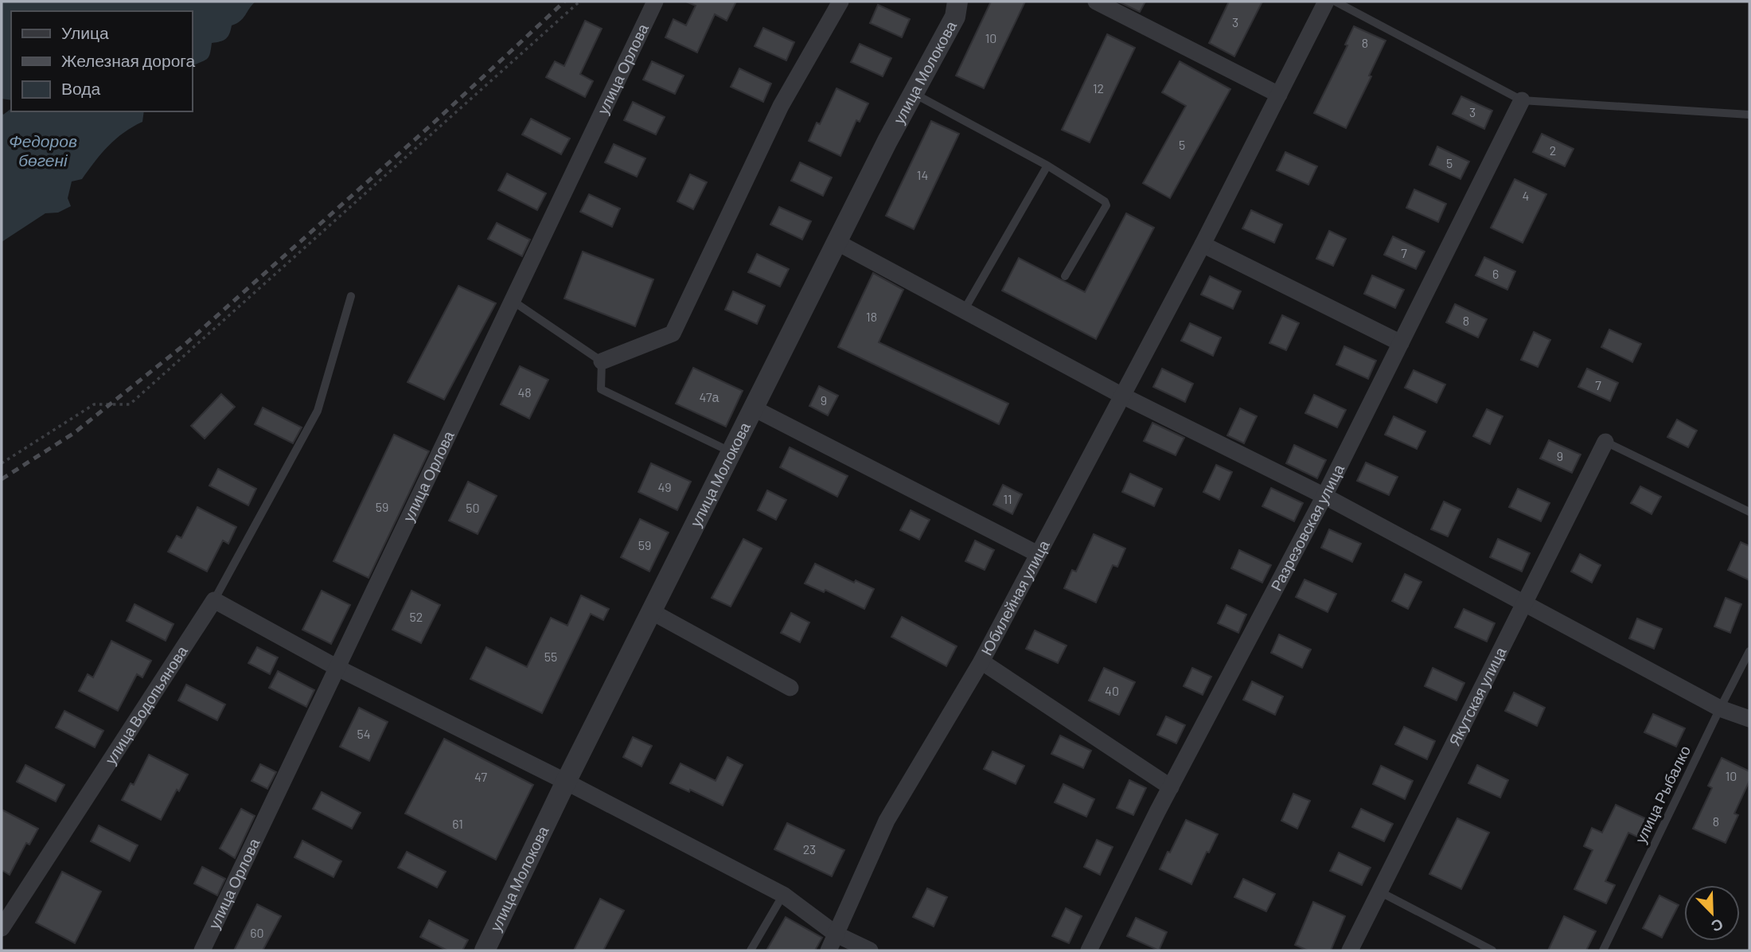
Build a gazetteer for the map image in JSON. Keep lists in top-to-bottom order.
{
  "streets": {
    "street": [
      "улица Орлова",
      "улица Молокова",
      "Разрезовская улица",
      "Юбилейная улица",
      "Якутская улица",
      "улица Водопьянова"
    ],
    "lane": ["улица Рыбалко"]
  },
  "water": ["Федоров бөгені"],
  "house_numbers": [
    "3",
    "10",
    "8",
    "12",
    "3",
    "5",
    "2",
    "5",
    "14",
    "4",
    "7",
    "6",
    "18",
    "8",
    "7",
    "48",
    "47а",
    "9",
    "9",
    "49",
    "11",
    "59",
    "50",
    "59",
    "52",
    "55",
    "40",
    "54",
    "10",
    "47",
    "8",
    "61",
    "23",
    "60"
  ],
  "legend": ["Улица", "Железная дорога", "Вода"],
  "north": "bottom right"
}
